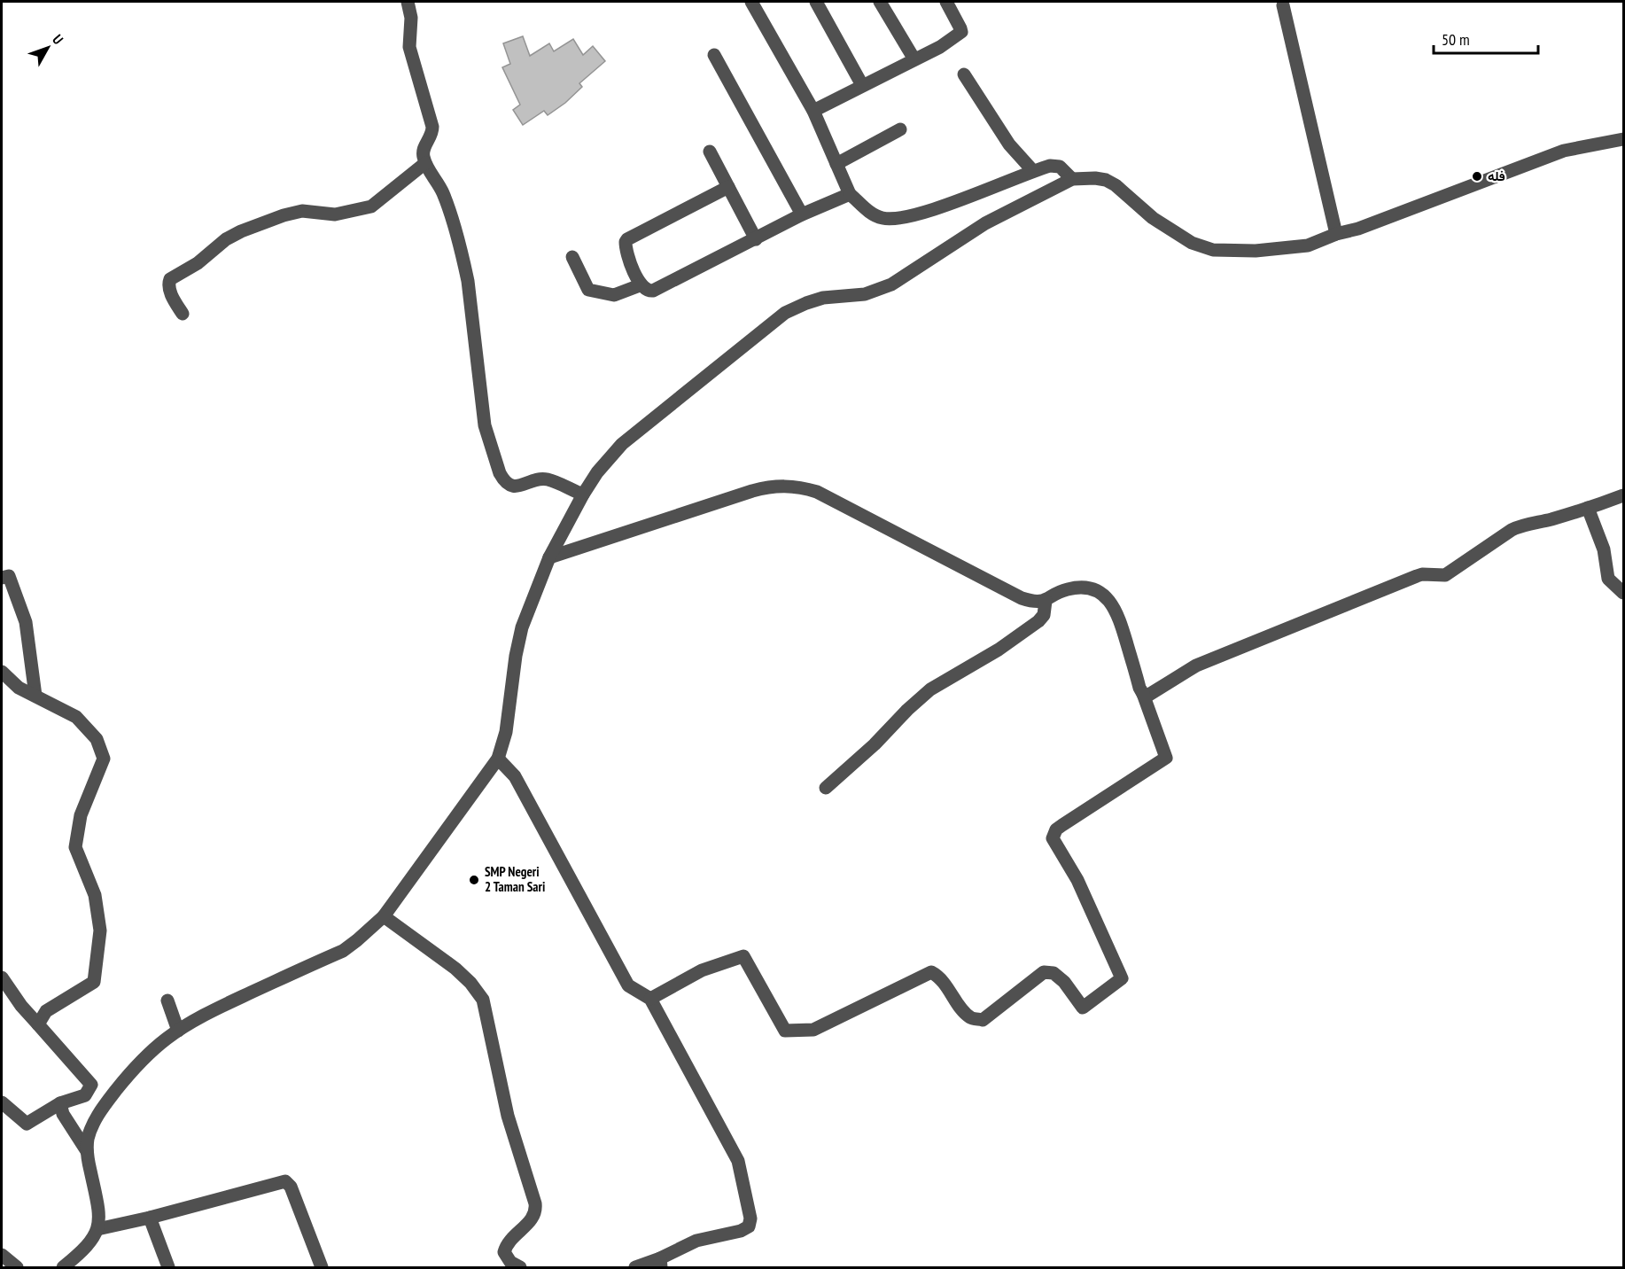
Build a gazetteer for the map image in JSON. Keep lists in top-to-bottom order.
{
  "places": ["فله", "SMP Negeri 2 Taman Sari"],
  "scale_bar": "50 m",
  "north": "top right"
}
